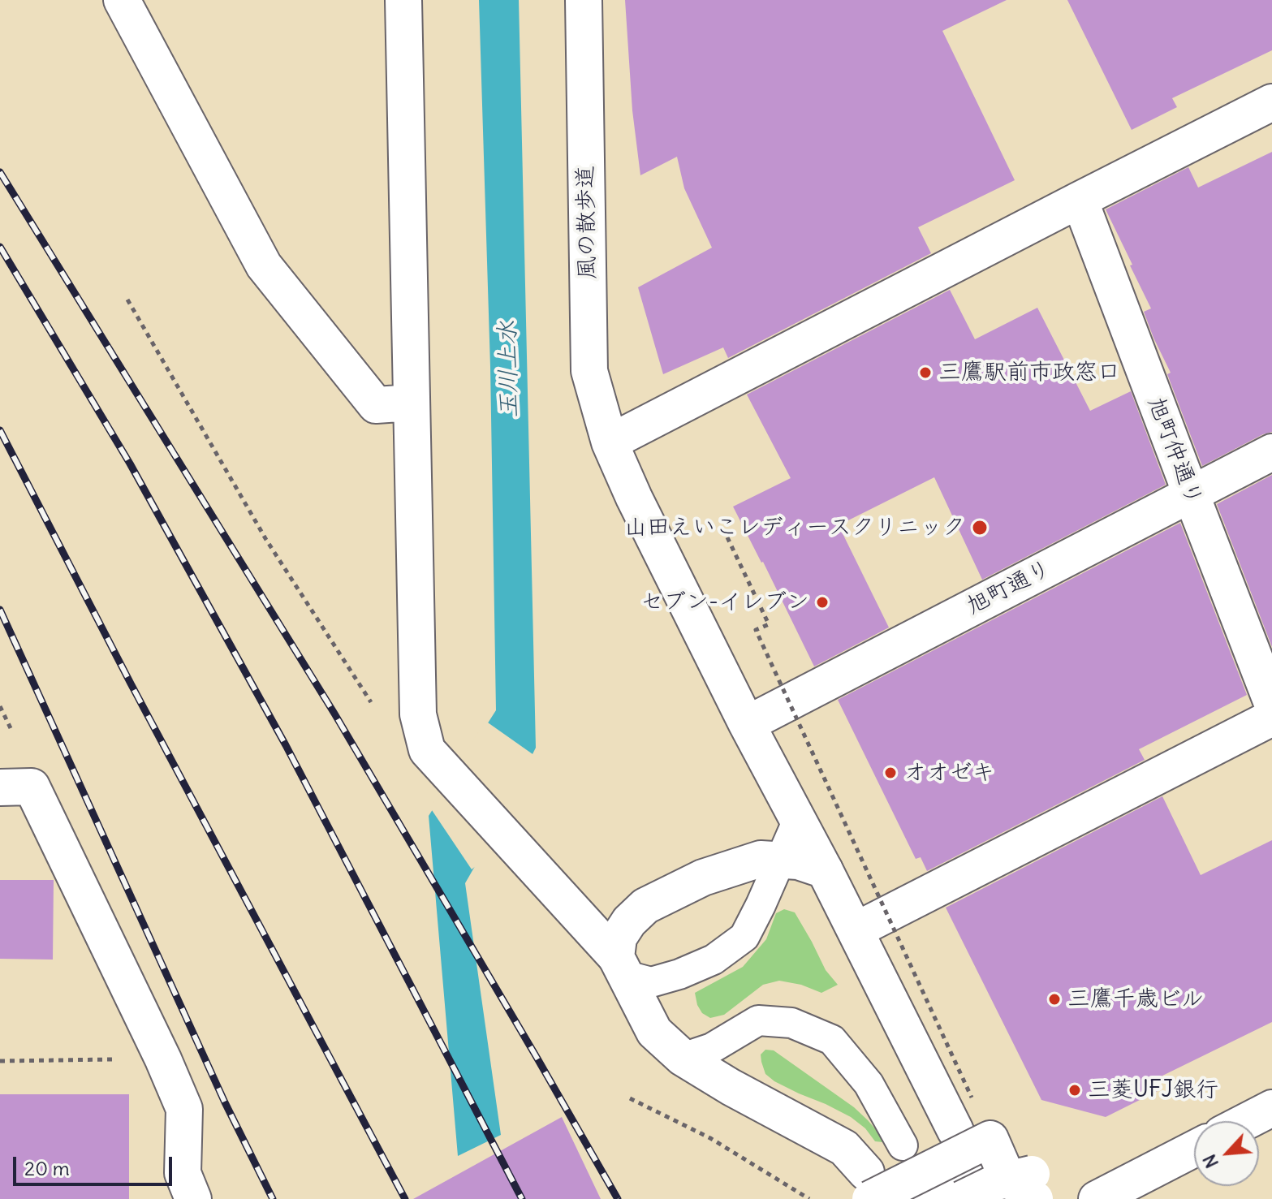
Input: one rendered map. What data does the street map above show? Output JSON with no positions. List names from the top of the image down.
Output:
{
  "streets": {
    "street": ["風の散歩道", "旭町仲通り", "旭町通り"]
  },
  "crossings": [
    ["風の散歩道", "旭町通り"],
    ["旭町仲通り", "旭町通り"]
  ],
  "water": ["玉川上水"],
  "places": [
    "三鷹駅前市政窓口",
    "山田えいこレディースクリニック",
    "セブン-イレブン",
    "オオゼキ",
    "三鷹千歳ビル",
    "三菱UFJ銀行"
  ],
  "scale_bar": "20 m",
  "north": "bottom left"
}
